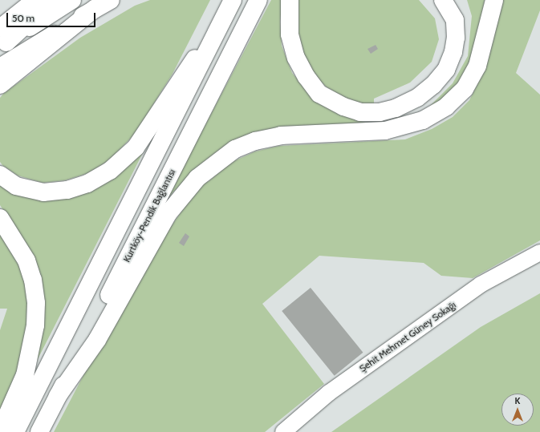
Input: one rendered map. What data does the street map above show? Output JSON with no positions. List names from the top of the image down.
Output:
{
  "streets": {
    "main road": ["Kurtköy-Pendik Bağlantısı"],
    "street": ["Şehit Mehmet Güney Sokağı"]
  },
  "scale_bar": "50 m",
  "north": "top"
}
